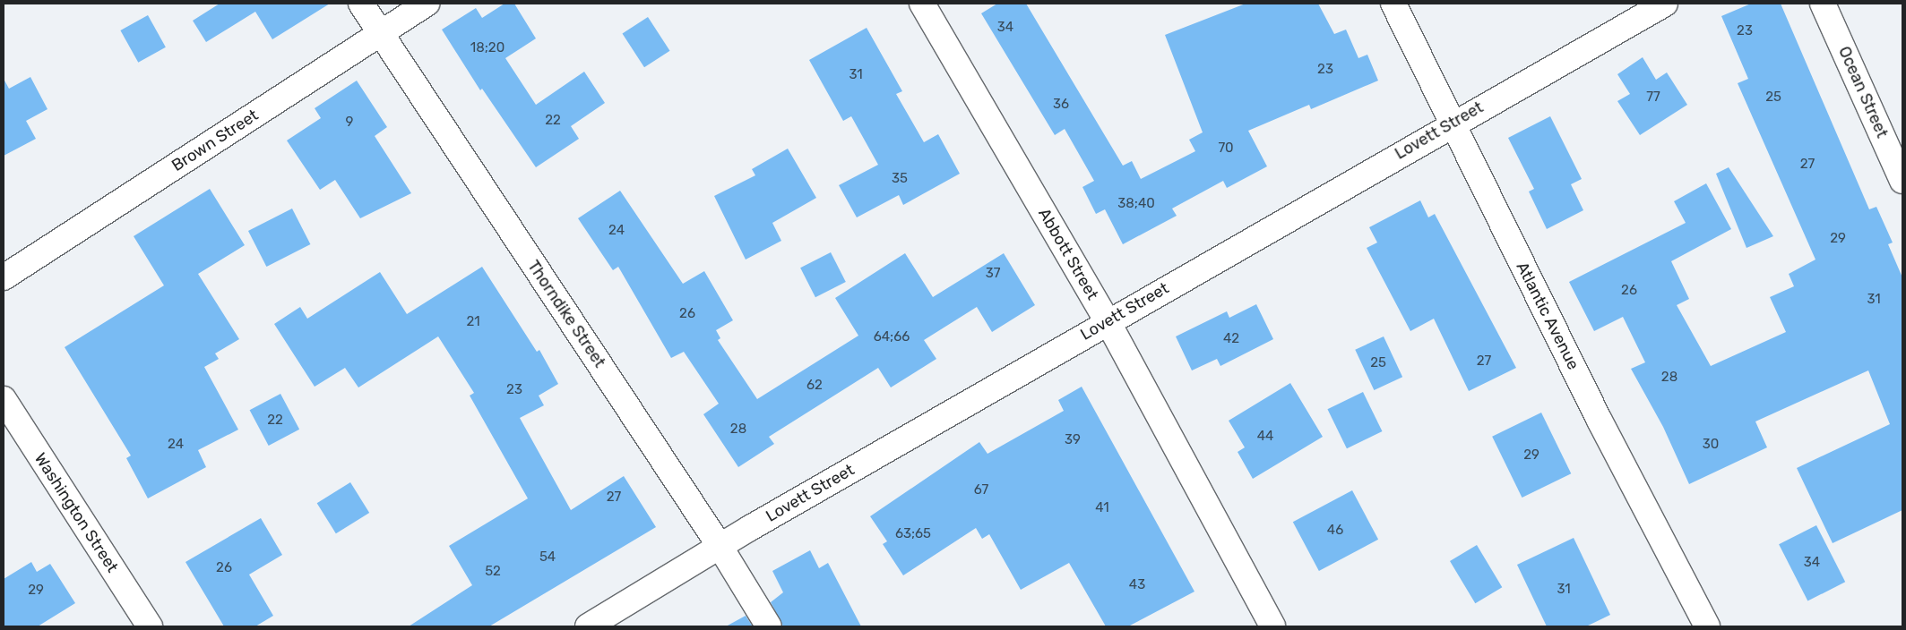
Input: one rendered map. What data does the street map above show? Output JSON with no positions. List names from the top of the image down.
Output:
{
  "streets": {
    "street": [
      "Ocean Street",
      "Lovett Street",
      "Brown Street",
      "Abbott Street",
      "Thorndike Street",
      "Atlantic Avenue",
      "Washington Street"
    ]
  },
  "crossings": [
    ["Lovett Street", "Abbott Street"],
    ["Lovett Street", "Thorndike Street"],
    ["Lovett Street", "Atlantic Avenue"],
    ["Brown Street", "Thorndike Street"]
  ],
  "house_numbers": [
    "34",
    "23",
    "18;20",
    "23",
    "31",
    "77",
    "25",
    "36",
    "22",
    "9",
    "70",
    "27",
    "35",
    "38;40",
    "24",
    "29",
    "37",
    "26",
    "31",
    "26",
    "21",
    "64;66",
    "42",
    "27",
    "25",
    "28",
    "62",
    "23",
    "22",
    "28",
    "44",
    "39",
    "24",
    "30",
    "29",
    "67",
    "27",
    "41",
    "46",
    "63;65",
    "54",
    "34",
    "26",
    "52",
    "43",
    "31",
    "29"
  ]
}
